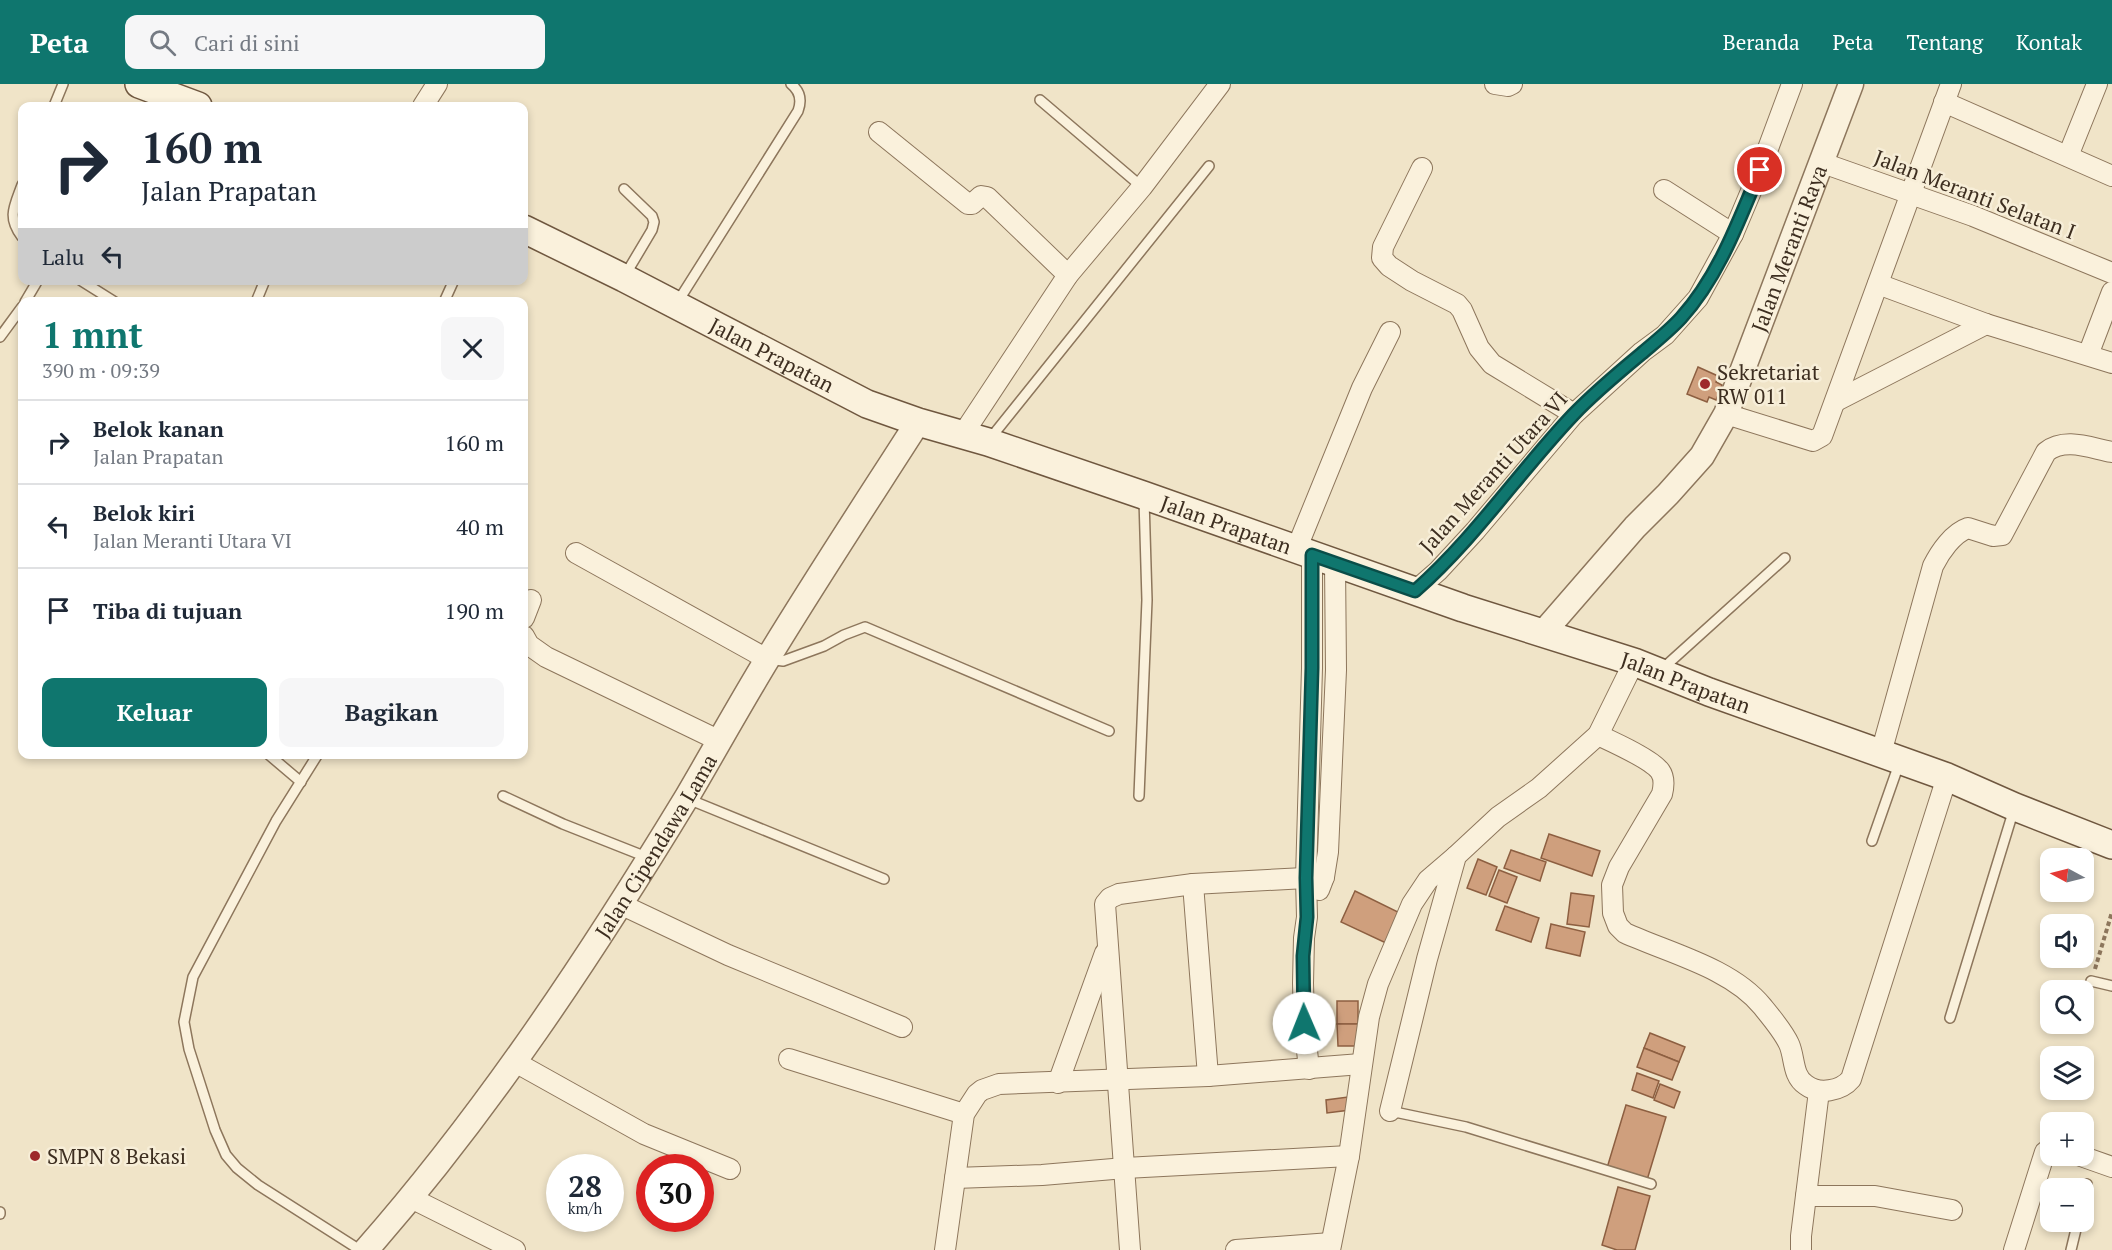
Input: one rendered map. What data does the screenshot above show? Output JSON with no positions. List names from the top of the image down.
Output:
{
  "streets": {
    "main road": ["Jalan Prapatan"],
    "street": [
      "Jalan Meranti Selatan I",
      "Jalan Meranti Raya",
      "Jalan Meranti Utara VI",
      "Jalan Cipendawa Lama"
    ]
  },
  "crossings": [
    ["Jalan Meranti Selatan I", "Jalan Meranti Raya"],
    ["Jalan Meranti Raya", "Jalan Prapatan"],
    ["Jalan Prapatan", "Jalan Meranti Utara VI"],
    ["Jalan Prapatan", "Jalan Cipendawa Lama"]
  ],
  "places": ["Sekretariat RW 011", "SMPN 8 Bekasi"],
  "north": "left",
  "page": {
    "header": "Peta",
    "search": "Cari di sini",
    "nav": [
      "Beranda",
      "Peta",
      "Tentang",
      "Kontak"
    ],
    "turn": ["160 m", "Jalan Prapatan"],
    "then": "Lalu",
    "heading": ["1 mnt", "390 m · 09:39"],
    "list": [
      {
        "name": "Belok kanan",
        "note": "Jalan Prapatan",
        "value": "160 m"
      },
      {
        "name": "Belok kiri",
        "note": "Jalan Meranti Utara VI",
        "value": "40 m"
      },
      {
        "name": "Tiba di tujuan",
        "value": "190 m"
      }
    ],
    "buttons": ["Keluar", "Bagikan"],
    "map_buttons": ["+", "−"],
    "speed": "28 km/h",
    "limit": "30"
  }
}
